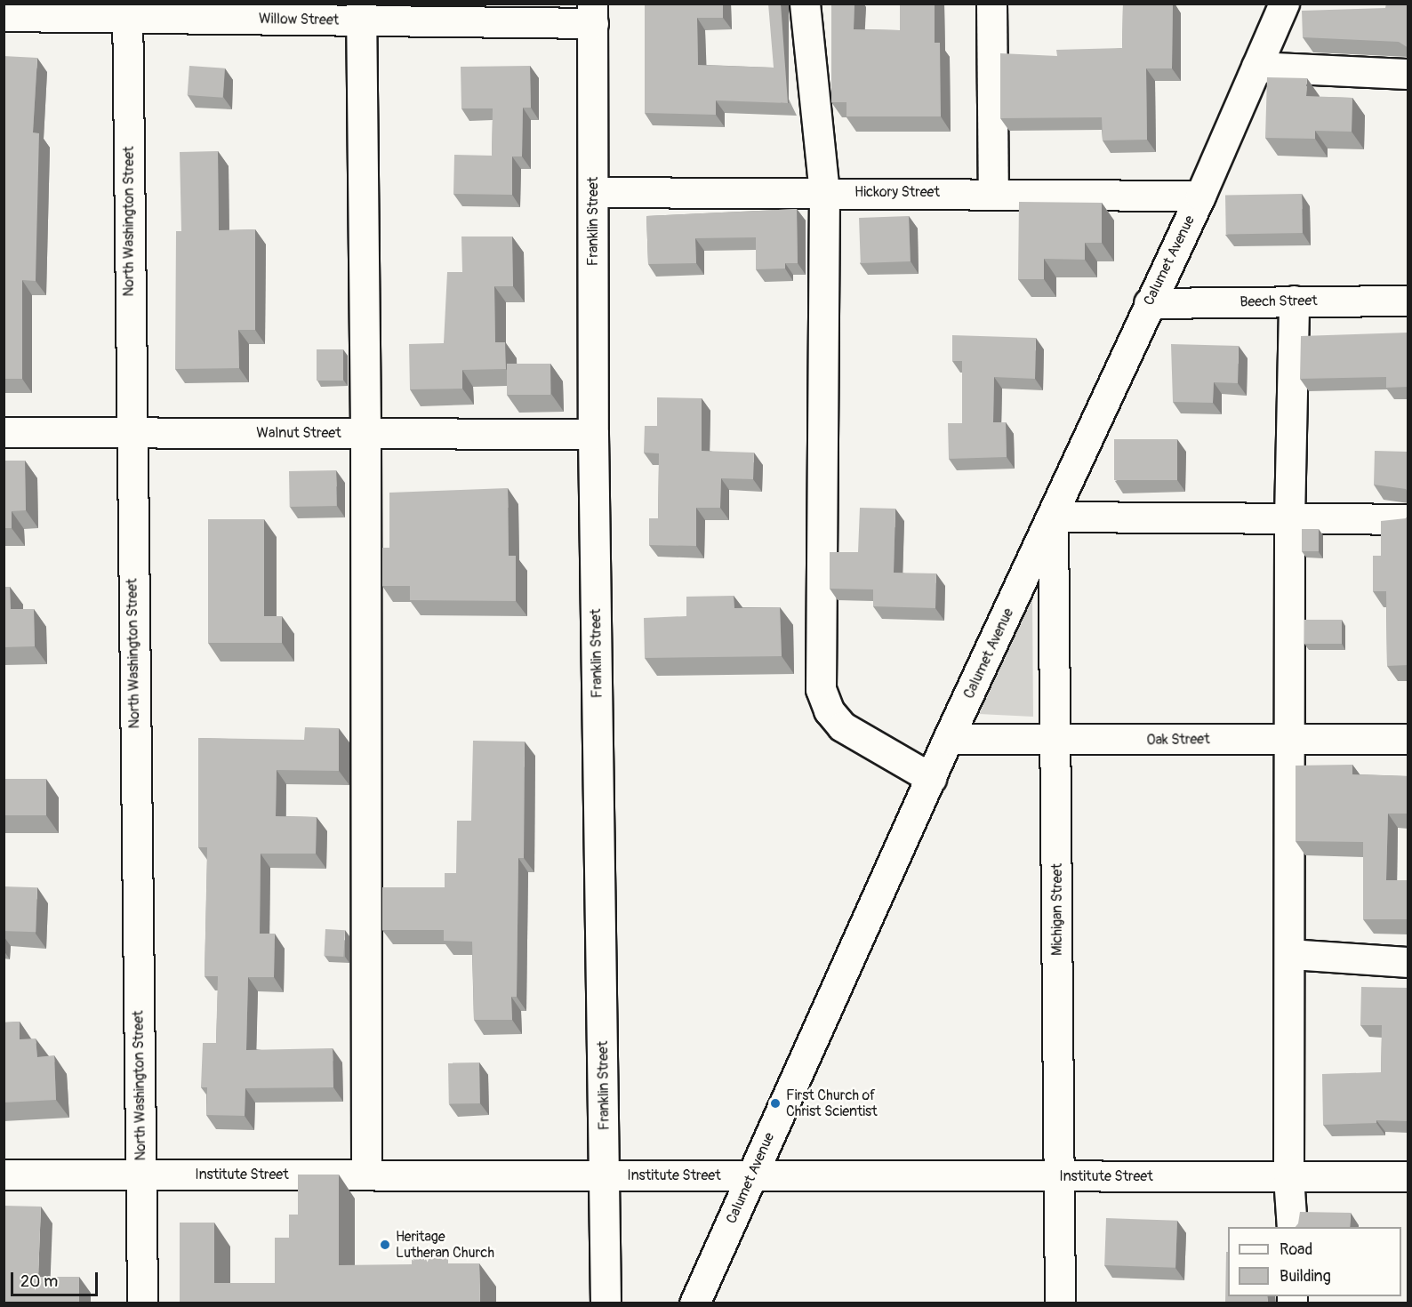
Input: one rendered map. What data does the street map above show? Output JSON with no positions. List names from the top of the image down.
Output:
{
  "streets": {
    "street": [
      "Willow Street",
      "Hickory Street",
      "North Washington Street",
      "Franklin Street",
      "Calumet Avenue",
      "Beech Street",
      "Walnut Street",
      "Oak Street",
      "Michigan Street",
      "Institute Street"
    ]
  },
  "crossings": [
    ["Willow Street", "North Washington Street"],
    ["Willow Street", "Franklin Street"],
    ["Hickory Street", "Franklin Street"],
    ["Hickory Street", "Calumet Avenue"],
    ["North Washington Street", "Walnut Street"],
    ["North Washington Street", "Institute Street"],
    ["Franklin Street", "Walnut Street"],
    ["Franklin Street", "Institute Street"],
    ["Calumet Avenue", "Beech Street"],
    ["Calumet Avenue", "Oak Street"],
    ["Calumet Avenue", "Michigan Street"],
    ["Calumet Avenue", "Institute Street"],
    ["Oak Street", "Michigan Street"],
    ["Michigan Street", "Institute Street"]
  ],
  "places": ["First Church of Christ Scientist", "Heritage Lutheran Church"],
  "legend": ["Road", "Building"],
  "scale_bar": "20 m"
}
